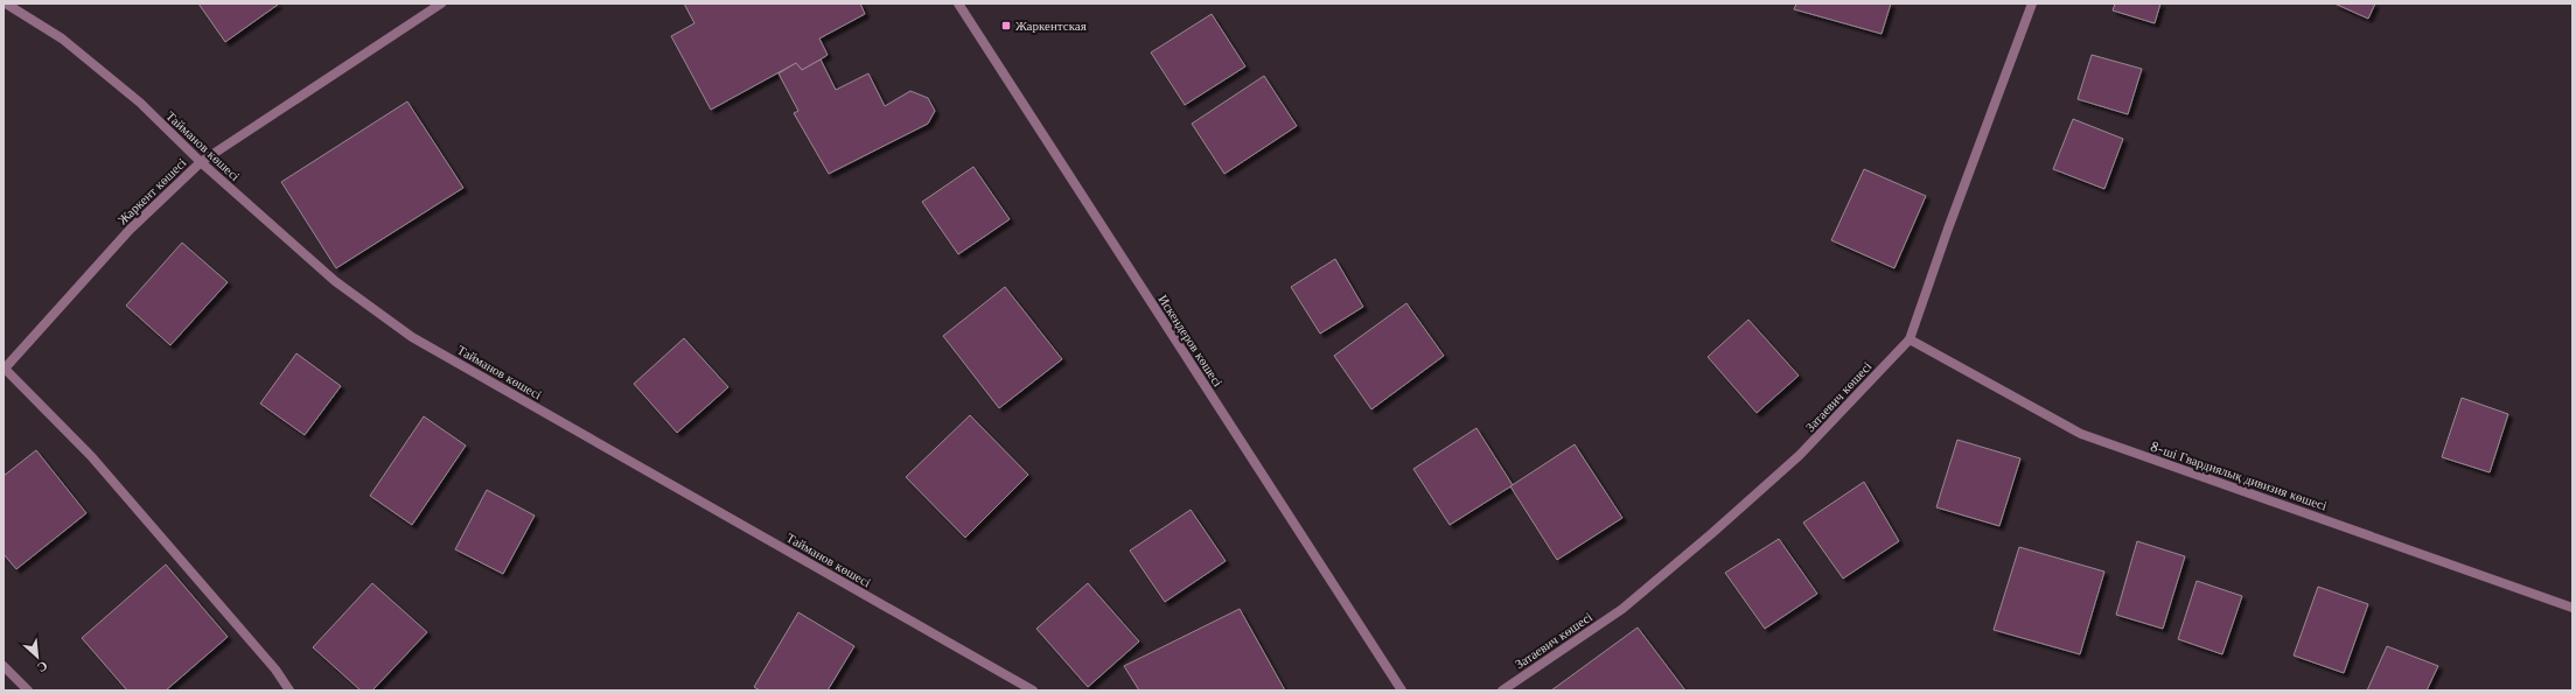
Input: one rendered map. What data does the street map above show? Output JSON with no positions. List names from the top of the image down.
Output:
{
  "streets": {
    "street": [
      "Тайманов көшесі",
      "Жаркент көшесі",
      "Искендеров көшесі",
      "Затаевич көшесі",
      "8-ші Гвардиялық дивизия көшесі"
    ]
  },
  "crossings": [
    ["Тайманов көшесі", "Жаркент көшесі"],
    ["Затаевич көшесі", "8-ші Гвардиялық дивизия көшесі"]
  ],
  "places": {
    "transit": ["Жаркентская"]
  },
  "north": "bottom right"
}
